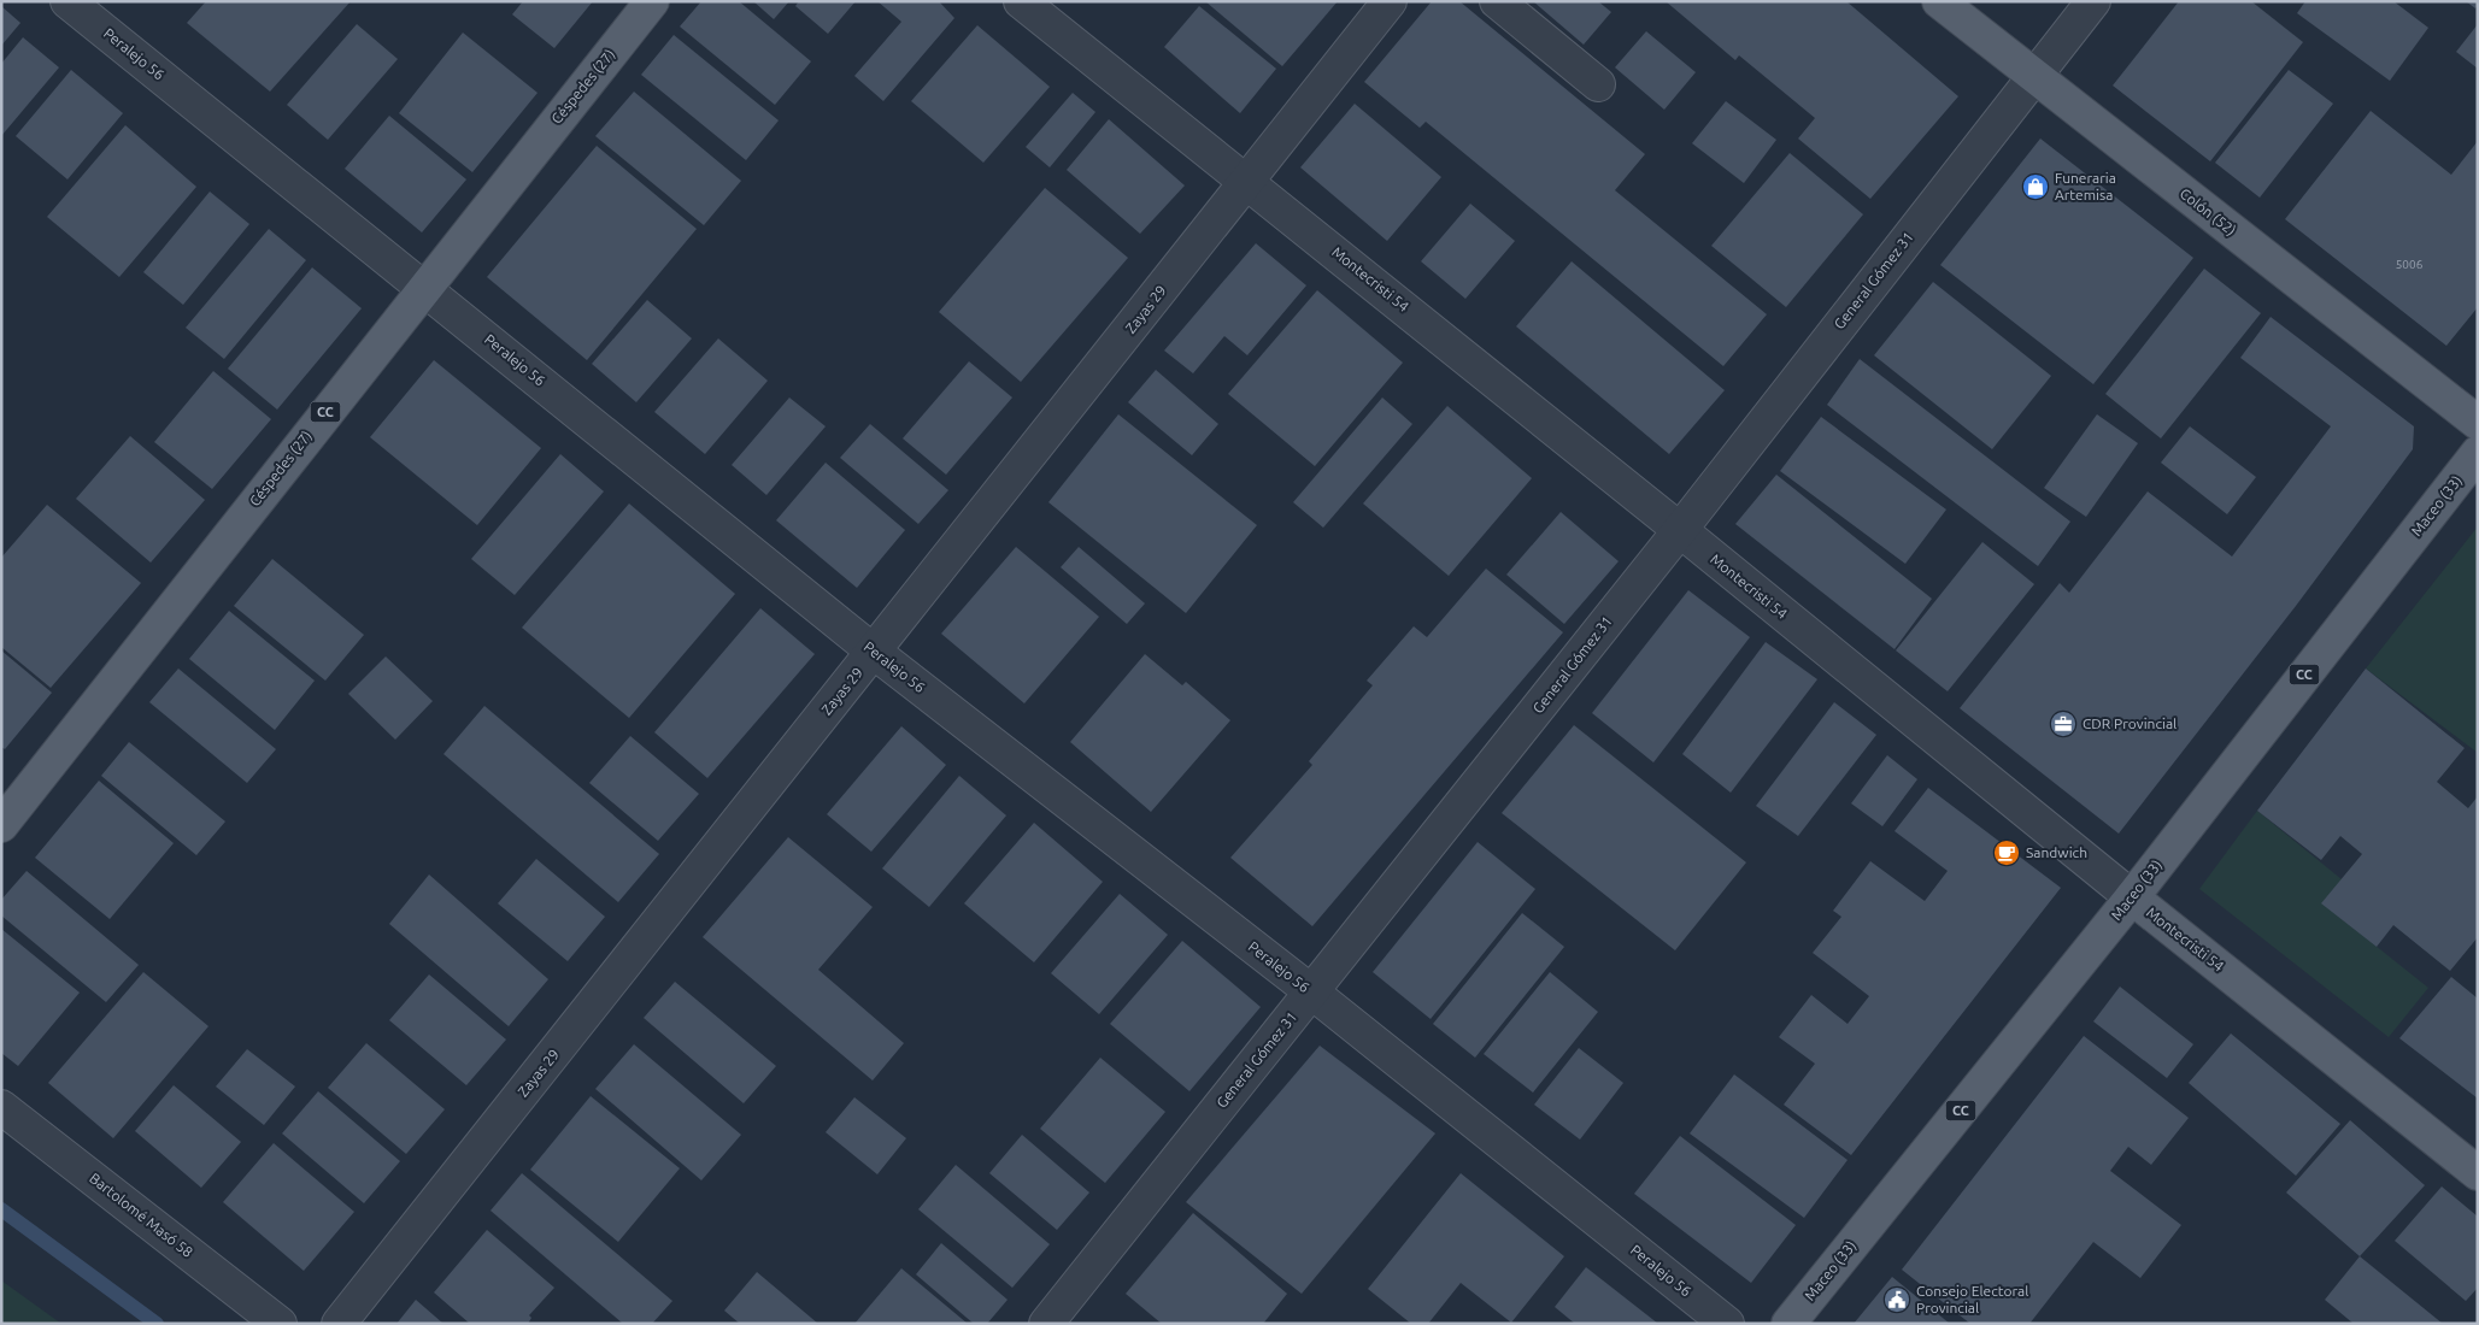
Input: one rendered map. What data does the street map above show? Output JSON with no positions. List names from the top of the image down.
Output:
{
  "streets": {
    "main road": [
      "Céspedes (27)",
      "Colón (52)",
      "Montecristi 54",
      "CC",
      "Maceo (33)"
    ],
    "street": [
      "Peralejo 56",
      "General Gómez 31",
      "Zayas 29",
      "Bartolomé Masó 58"
    ]
  },
  "crossings": [
    ["Peralejo 56", "Céspedes (27)"],
    ["Peralejo 56", "General Gómez 31"],
    ["Peralejo 56", "Zayas 29"],
    ["Colón (52)", "General Gómez 31"],
    ["Montecristi 54", "General Gómez 31"],
    ["Montecristi 54", "Zayas 29"],
    ["Montecristi 54", "Maceo (33)"]
  ],
  "places": {
    "shop": ["Funeraria Artemisa"],
    "office": ["CDR Provincial"],
    "cafe": ["Sandwich"],
    "public building": ["Consejo Electoral Provincial"]
  },
  "house_numbers": ["5006"]
}
